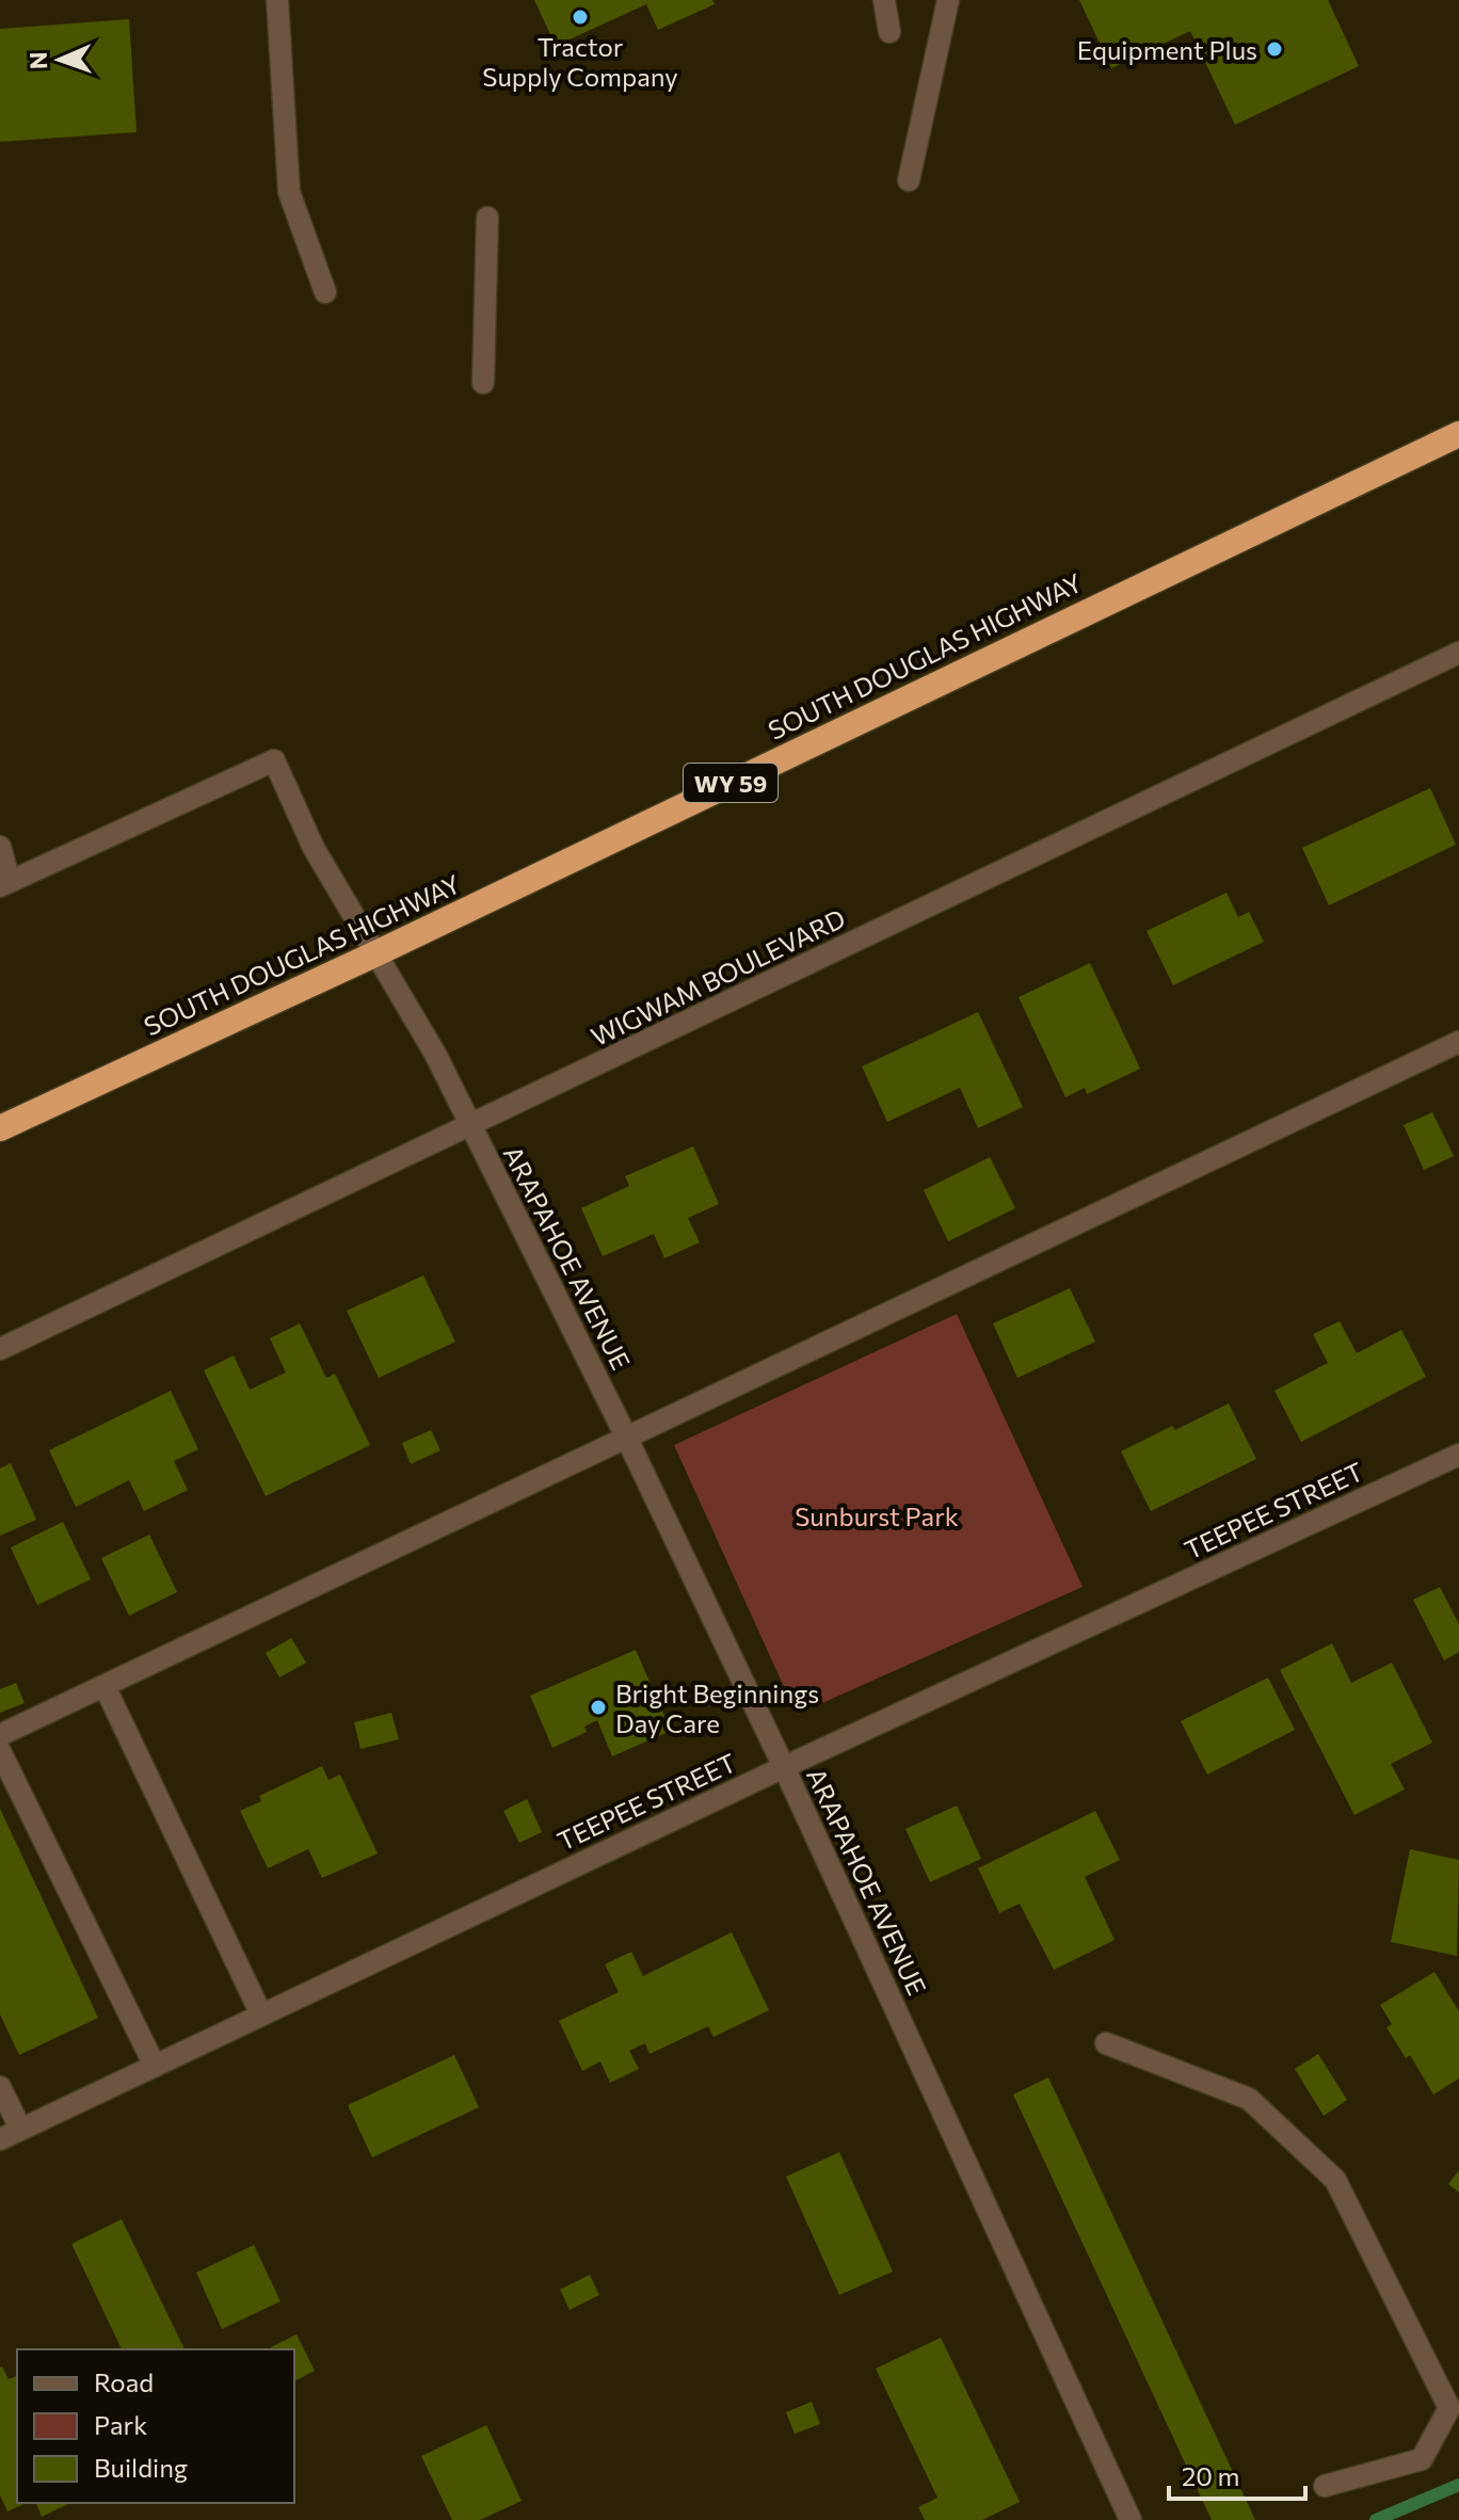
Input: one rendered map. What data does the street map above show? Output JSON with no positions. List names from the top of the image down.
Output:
{
  "streets": {
    "highway": ["SOUTH DOUGLAS HIGHWAY", "WY 59"],
    "street": ["WIGWAM BOULEVARD", "ARAPAHOE AVENUE", "TEEPEE STREET"]
  },
  "crossings": [
    ["SOUTH DOUGLAS HIGHWAY", "ARAPAHOE AVENUE"],
    ["WIGWAM BOULEVARD", "ARAPAHOE AVENUE"],
    ["ARAPAHOE AVENUE", "TEEPEE STREET"]
  ],
  "parks": ["Sunburst Park"],
  "places": ["Tractor Supply Company", "Equipment Plus", "Bright Beginnings Day Care"],
  "legend": ["Road", "Park", "Building"],
  "scale_bar": "20 m",
  "north": "left"
}
